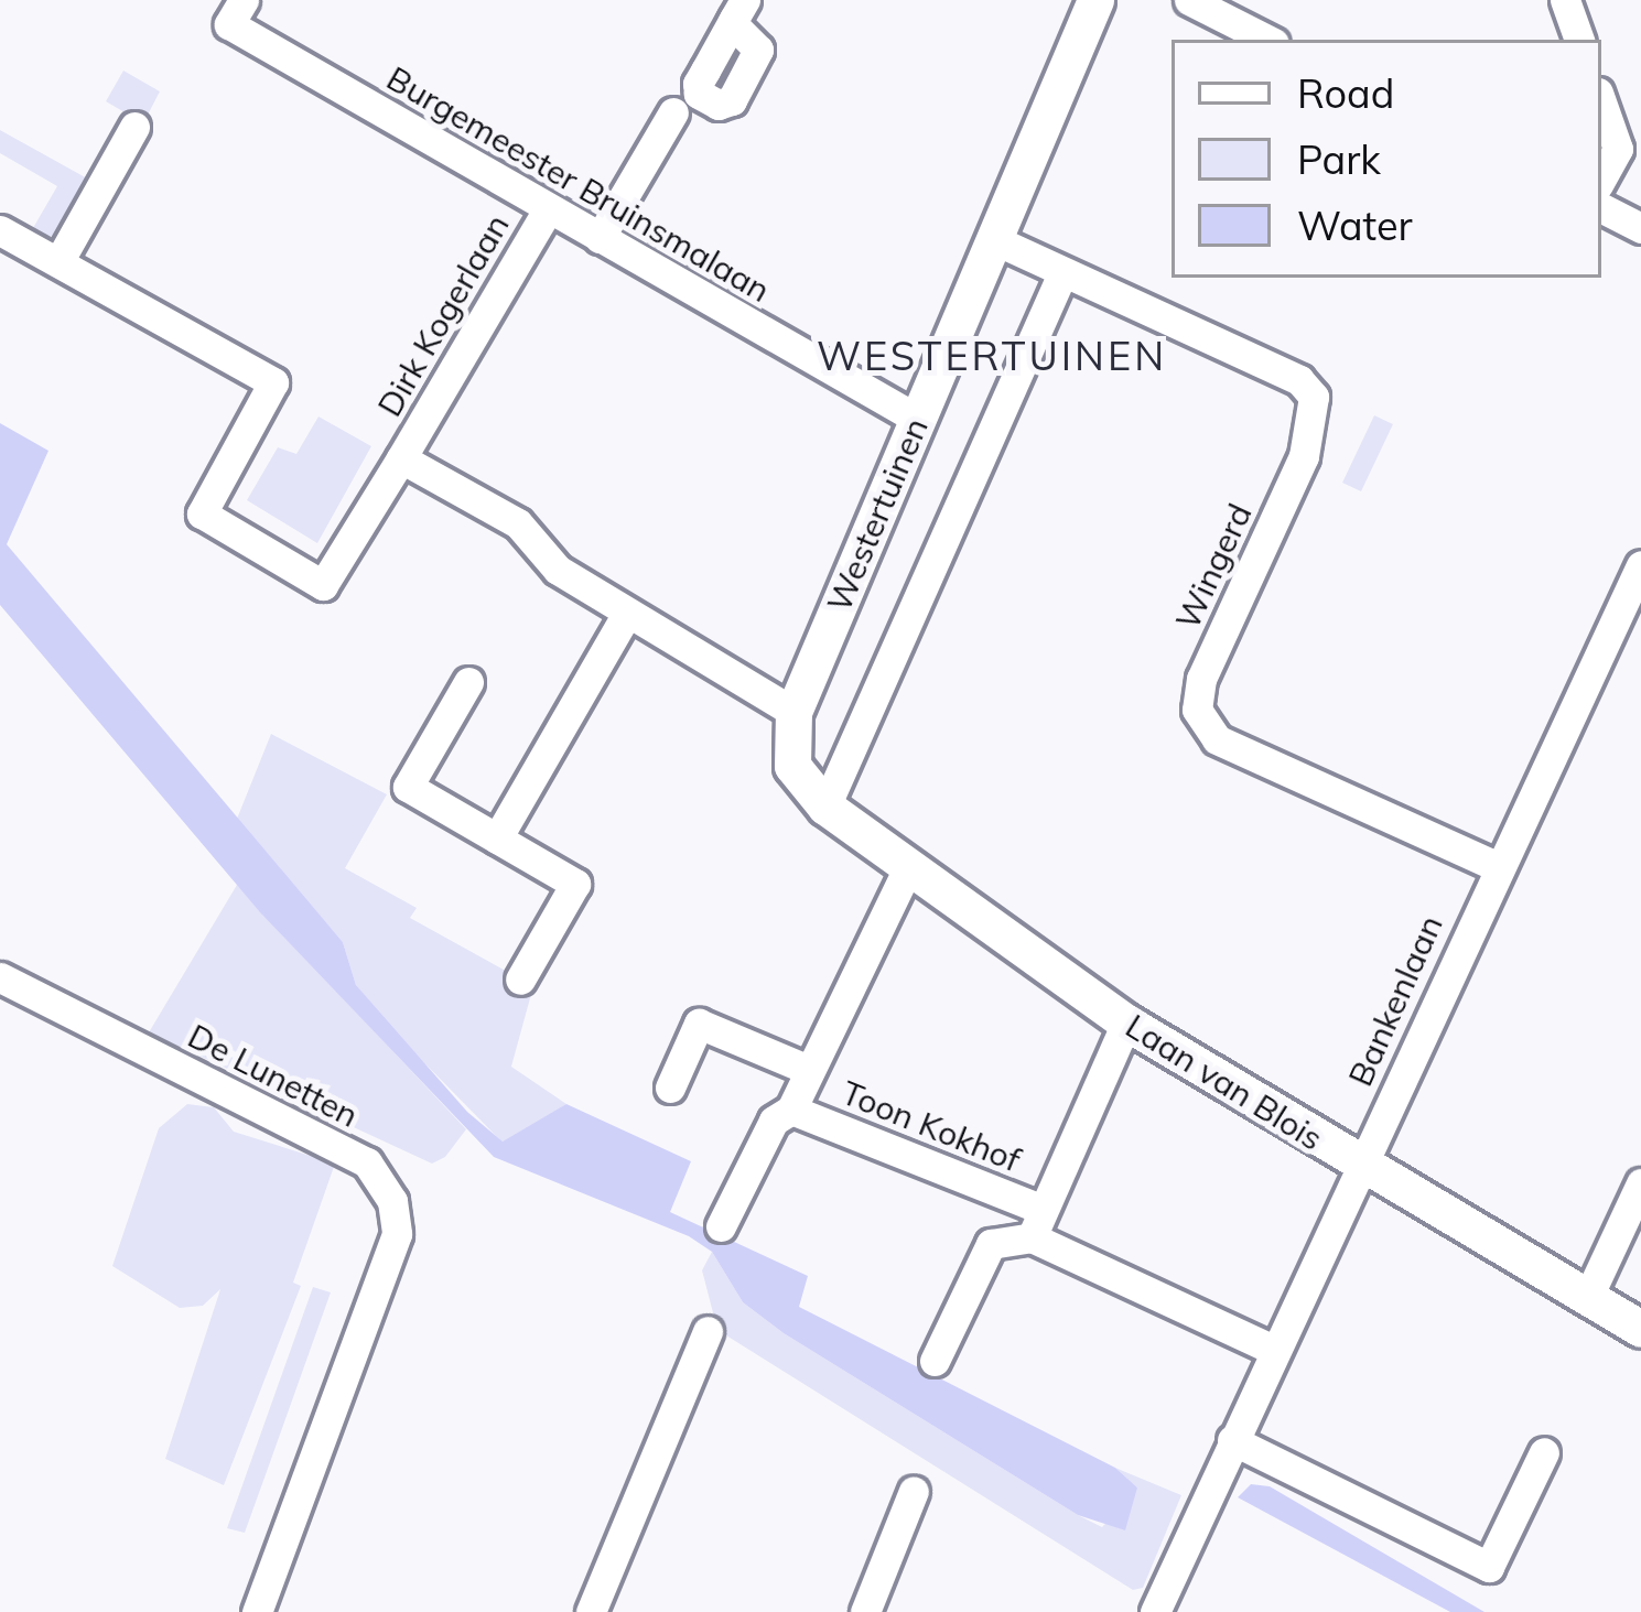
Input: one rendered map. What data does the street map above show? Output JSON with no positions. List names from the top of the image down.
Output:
{
  "streets": {
    "street": [
      "Burgemeester Bruinsmalaan",
      "Dirk Kogerlaan",
      "Westertuinen",
      "Wingerd",
      "Bankenlaan",
      "De Lunetten",
      "Laan van Blois",
      "Toon Kokhof"
    ]
  },
  "crossings": [
    ["Burgemeester Bruinsmalaan", "Dirk Kogerlaan"],
    ["Burgemeester Bruinsmalaan", "Westertuinen"],
    ["Westertuinen", "Wingerd"],
    ["Westertuinen", "Laan van Blois"],
    ["Wingerd", "Bankenlaan"],
    ["Bankenlaan", "Laan van Blois"],
    ["Bankenlaan", "Toon Kokhof"],
    ["Laan van Blois", "Toon Kokhof"]
  ],
  "districts": ["WESTERTUINEN"],
  "legend": ["Road", "Park", "Water"]
}
